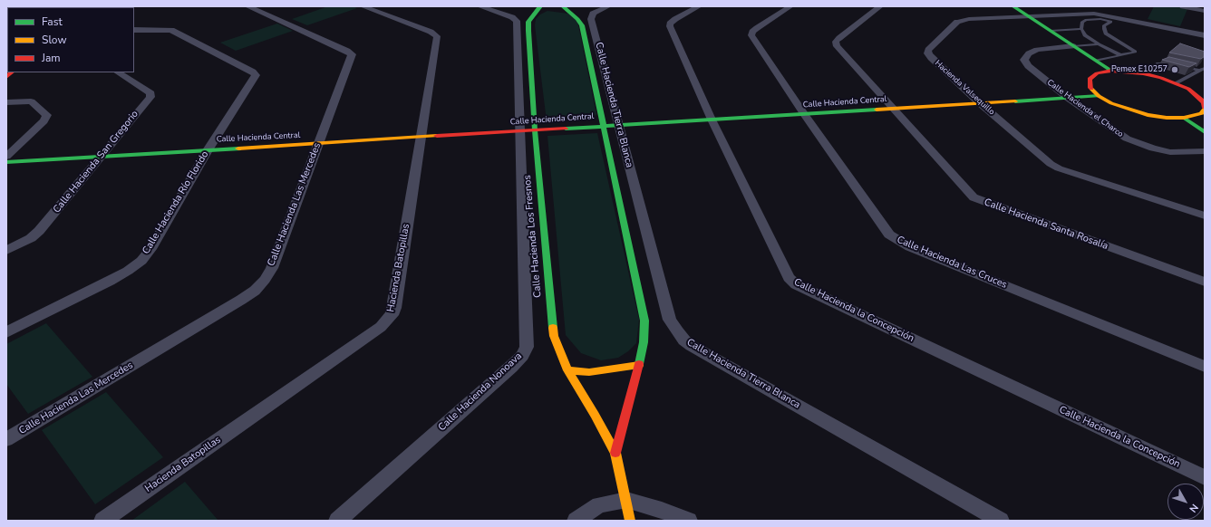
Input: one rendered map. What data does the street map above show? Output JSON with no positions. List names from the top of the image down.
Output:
{
  "streets": {
    "street": [
      "Hacienda Valsequillo",
      "Calle Hacienda Central",
      "Calle Hacienda Tierra Blanca",
      "Calle Hacienda el Charco",
      "Calle Hacienda San Gregorio",
      "Calle Hacienda Río Florido",
      "Calle Hacienda Las Mercedes",
      "Calle Hacienda Santa Rosalía",
      "Calle Hacienda Los Fresnos",
      "Calle Hacienda Las Cruces",
      "Hacienda Batopillas",
      "Calle Hacienda la Concepción",
      "Calle Hacienda Nonoava"
    ]
  },
  "crossings": [
    ["Hacienda Valsequillo", "Calle Hacienda Central"],
    ["Calle Hacienda Central", "Calle Hacienda Tierra Blanca"],
    ["Calle Hacienda Central", "Calle Hacienda el Charco"],
    ["Calle Hacienda Central", "Calle Hacienda San Gregorio"],
    ["Calle Hacienda Central", "Calle Hacienda Río Florido"],
    ["Calle Hacienda Central", "Calle Hacienda Las Mercedes"],
    ["Calle Hacienda Central", "Calle Hacienda Santa Rosalía"],
    ["Calle Hacienda Central", "Calle Hacienda Los Fresnos"],
    ["Calle Hacienda Central", "Calle Hacienda Las Cruces"],
    ["Calle Hacienda Central", "Hacienda Batopillas"],
    ["Calle Hacienda Central", "Calle Hacienda la Concepción"],
    ["Calle Hacienda Central", "Calle Hacienda Nonoava"]
  ],
  "places": ["Pemex E10257"],
  "legend": ["Fast", "Slow", "Jam"],
  "north": "bottom right"
}
